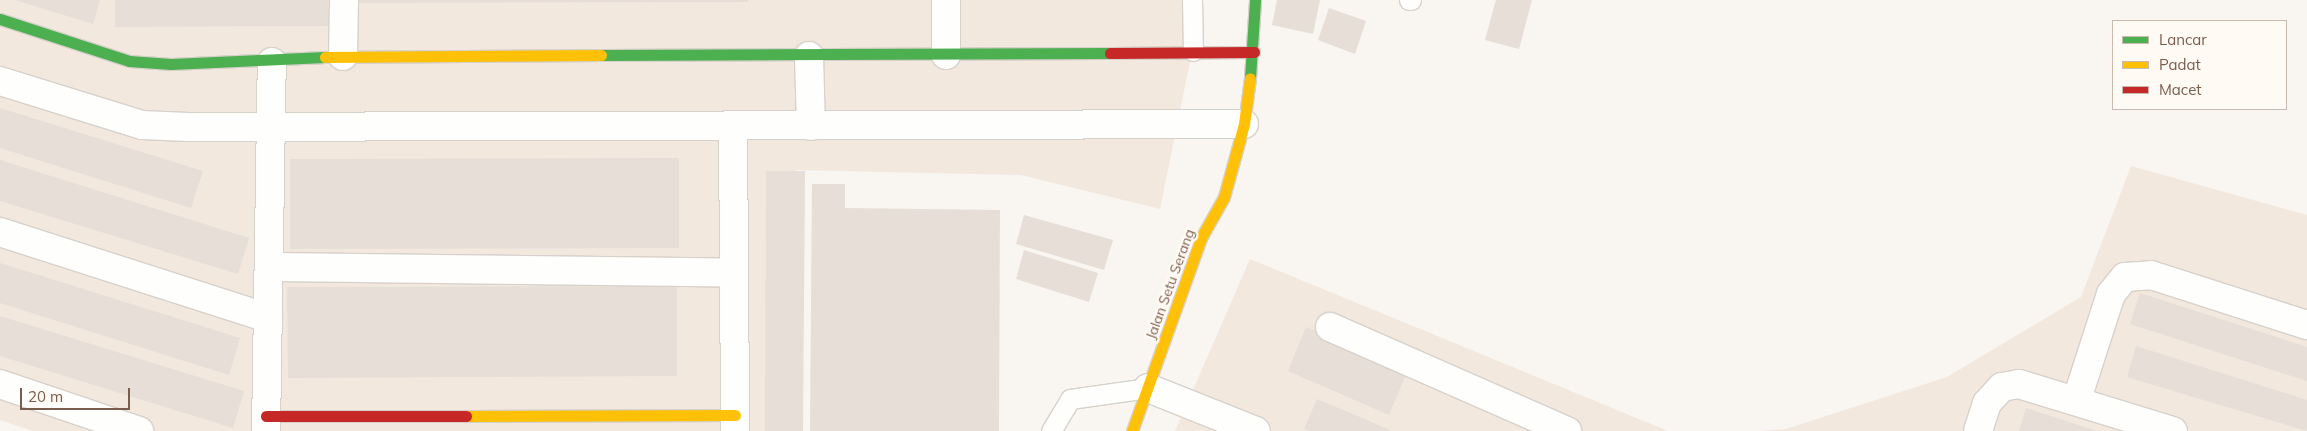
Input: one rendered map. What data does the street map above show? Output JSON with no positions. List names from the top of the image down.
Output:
{
  "streets": {
    "street": ["Jalan Setu Serang"]
  },
  "legend": ["Lancar", "Padat", "Macet"],
  "scale_bar": "20 m"
}
